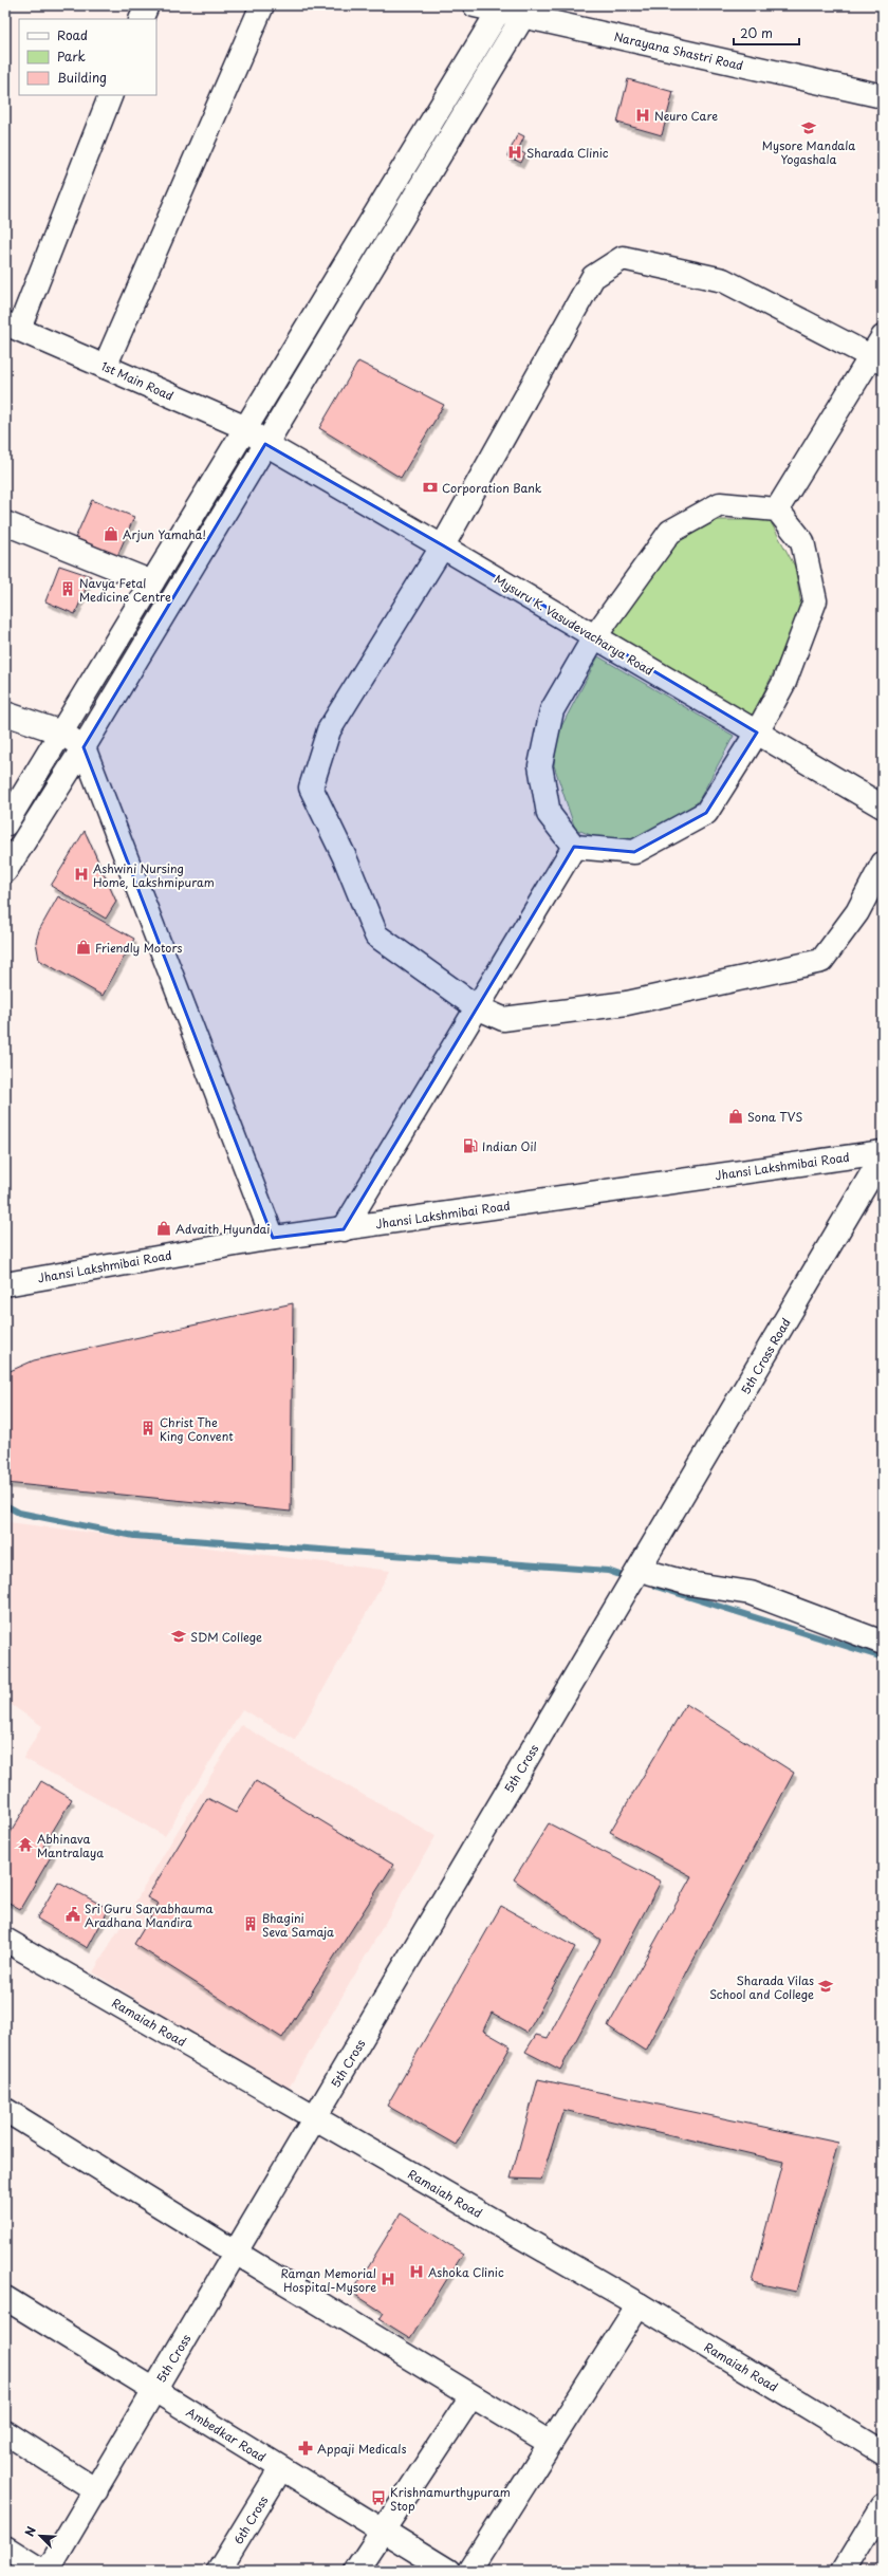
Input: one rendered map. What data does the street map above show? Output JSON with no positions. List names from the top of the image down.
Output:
{
  "streets": {
    "street": [
      "Narayana Shastri Road",
      "1st Main Road",
      "Mysuru K. Vasudevacharya Road",
      "Jhansi Lakshmibai Road",
      "5th Cross Road",
      "5th Cross",
      "Ramaiah Road",
      "Ambedkar Road",
      "6th Cross"
    ]
  },
  "crossings": [
    ["1st Main Road", "Mysuru K. Vasudevacharya Road"],
    ["5th Cross Road", "5th Cross"],
    ["5th Cross", "Ramaiah Road"],
    ["5th Cross", "Ambedkar Road"],
    ["Ambedkar Road", "6th Cross"]
  ],
  "places": {
    "hospital": [
      "Neuro Care",
      "Sharada Clinic",
      "Ashwini Nursing Home, Lakshmipuram",
      "Ashoka Clinic",
      "Raman Memorial Hospital-Mysore"
    ],
    "school or university": ["Mysore Mandala Yogashala", "SDM College", "Sharada Vilas School and College"],
    "bank": ["Corporation Bank"],
    "shop": [
      "Arjun Yamaha!",
      "Friendly Motors",
      "Sona TVS",
      "Advaith Hyundai"
    ],
    "building": ["Navya Fetal Medicine Centre", "Christ The King Convent", "Bhagini Seva Samaja"],
    "fuel station": ["Indian Oil"],
    "temple": ["Abhinava Mantralaya"],
    "public building": ["Sri Guru Sarvabhauma Aradhana Mandira"],
    "pharmacy": ["Appaji Medicals"],
    "bus stop": ["Krishnamurthypuram Stop"]
  },
  "legend": ["Road", "Park", "Building"],
  "scale_bar": "20 m",
  "north": "top left"
}
